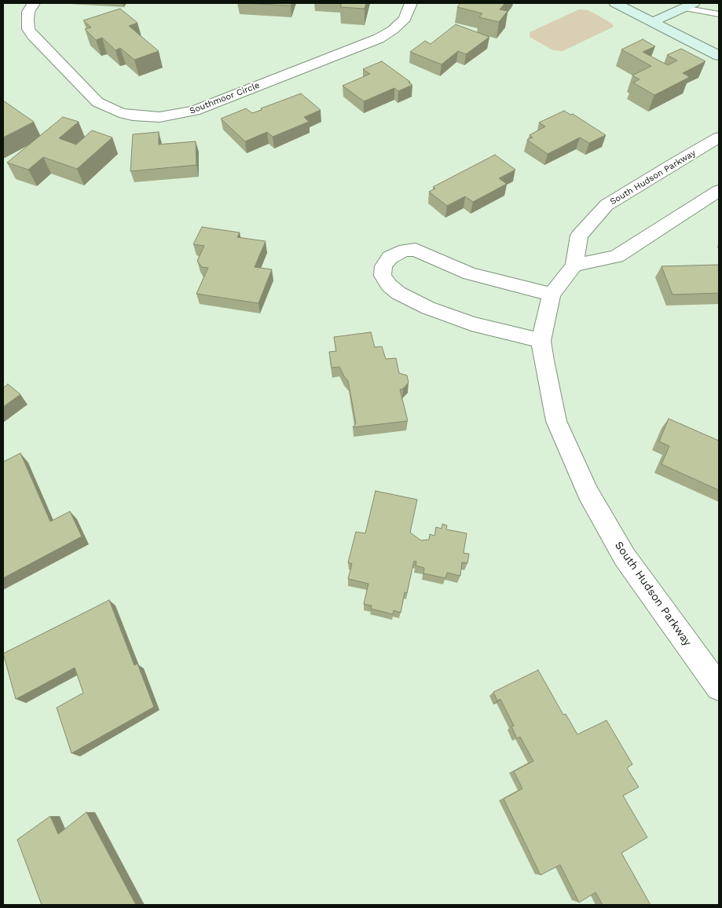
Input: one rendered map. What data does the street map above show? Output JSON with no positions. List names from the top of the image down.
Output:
{
  "streets": {
    "street": ["Southmoor Circle", "South Hudson Parkway"]
  }
}
